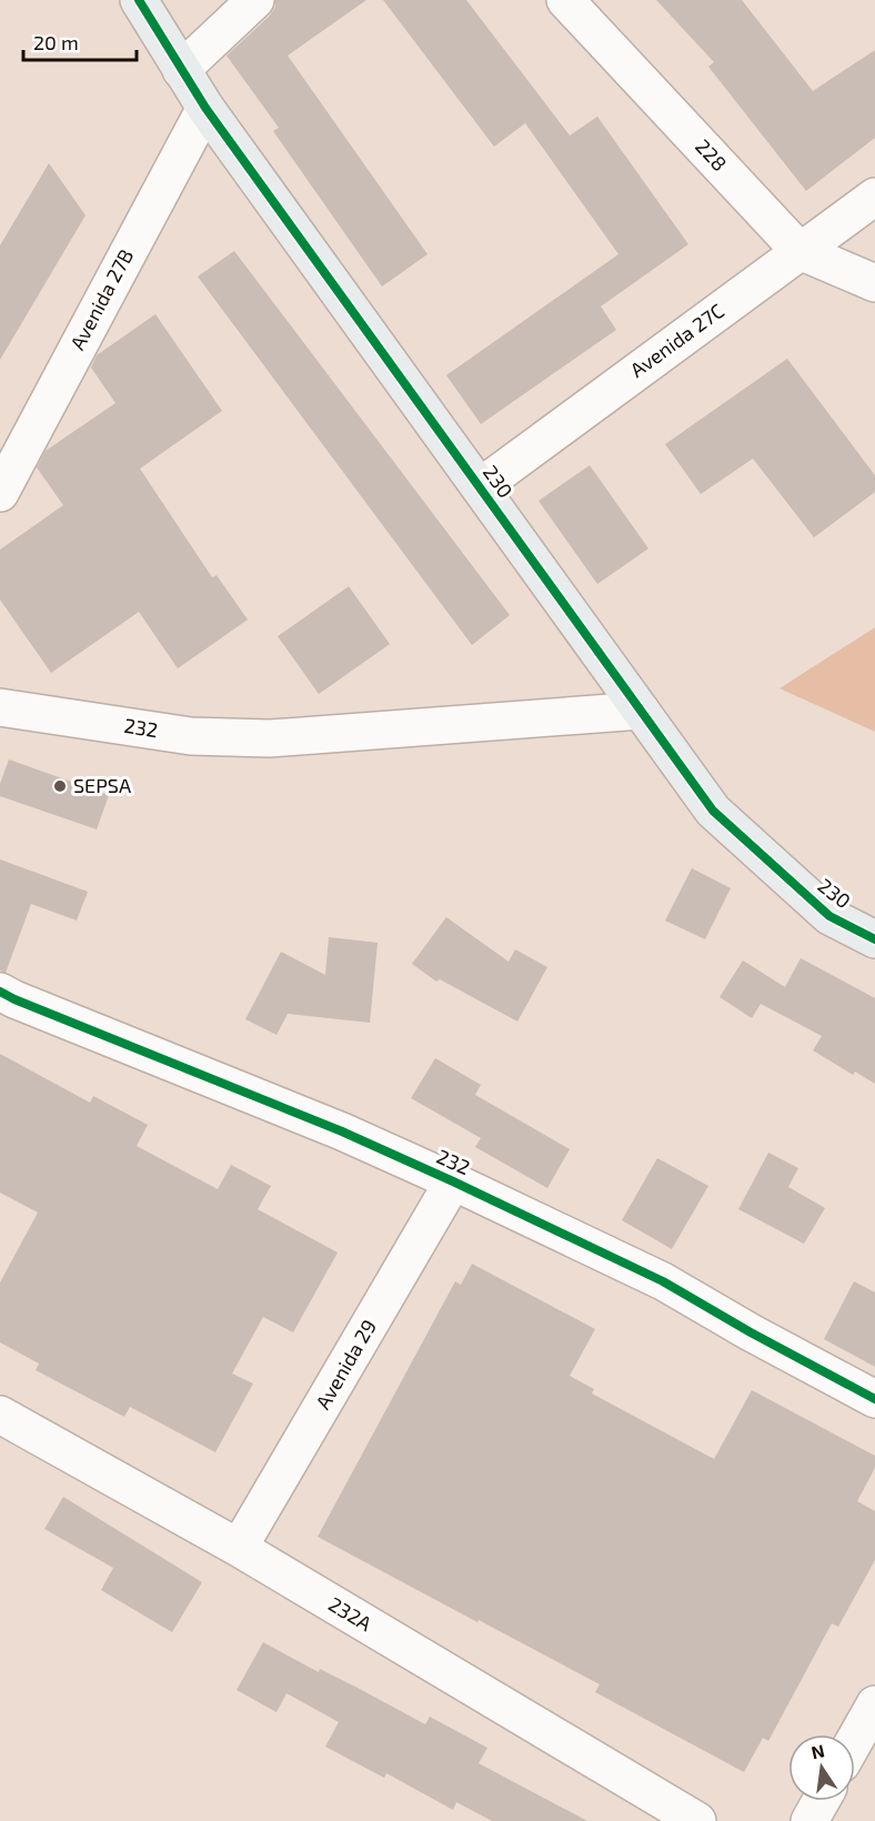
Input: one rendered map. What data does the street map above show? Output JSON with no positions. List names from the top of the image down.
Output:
{
  "streets": {
    "street": [
      "228",
      "Avenida 27B",
      "Avenida 27C",
      "230",
      "232",
      "Avenida 29",
      "232A"
    ]
  },
  "crossings": [
    ["228", "Avenida 27C"],
    ["Avenida 27B", "230"],
    ["Avenida 27C", "230"],
    ["230", "232"],
    ["232", "Avenida 29"],
    ["Avenida 29", "232A"]
  ],
  "places": ["SEPSA"],
  "scale_bar": "20 m",
  "north": "top"
}
